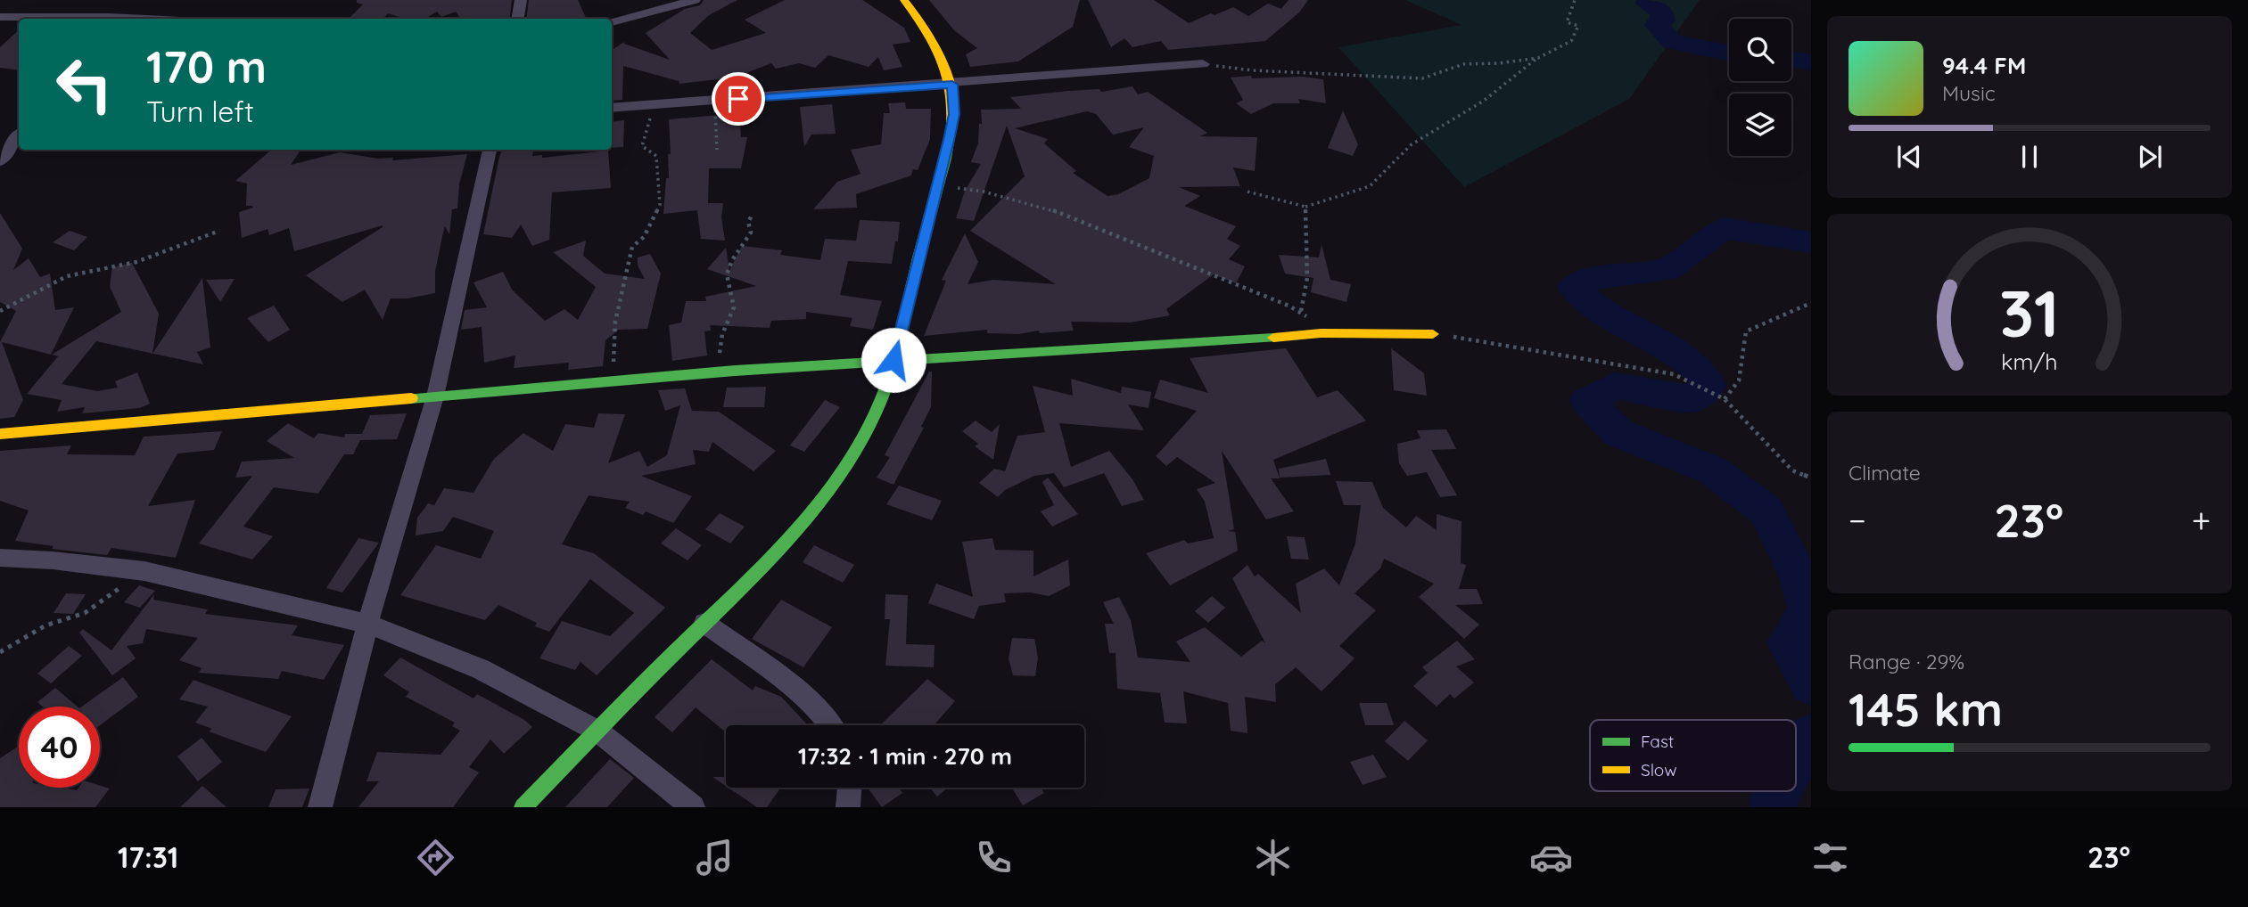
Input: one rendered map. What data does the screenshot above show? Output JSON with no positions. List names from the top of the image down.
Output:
{
  "legend": ["Fast", "Slow"],
  "page": {
    "turn": ["170 m", "Turn left"],
    "song": ["94.4 FM", "Music"],
    "tile": [
      "Climate",
      ["Range · 29%", "145 km"]
    ],
    "heat": ["−", "23°", "+"],
    "limit": "40",
    "trip": "17:32 · 1 min · 270 m",
    "tabs": ["17:31", "23°"],
    "gauge": ["31", "km/h"]
  }
}
